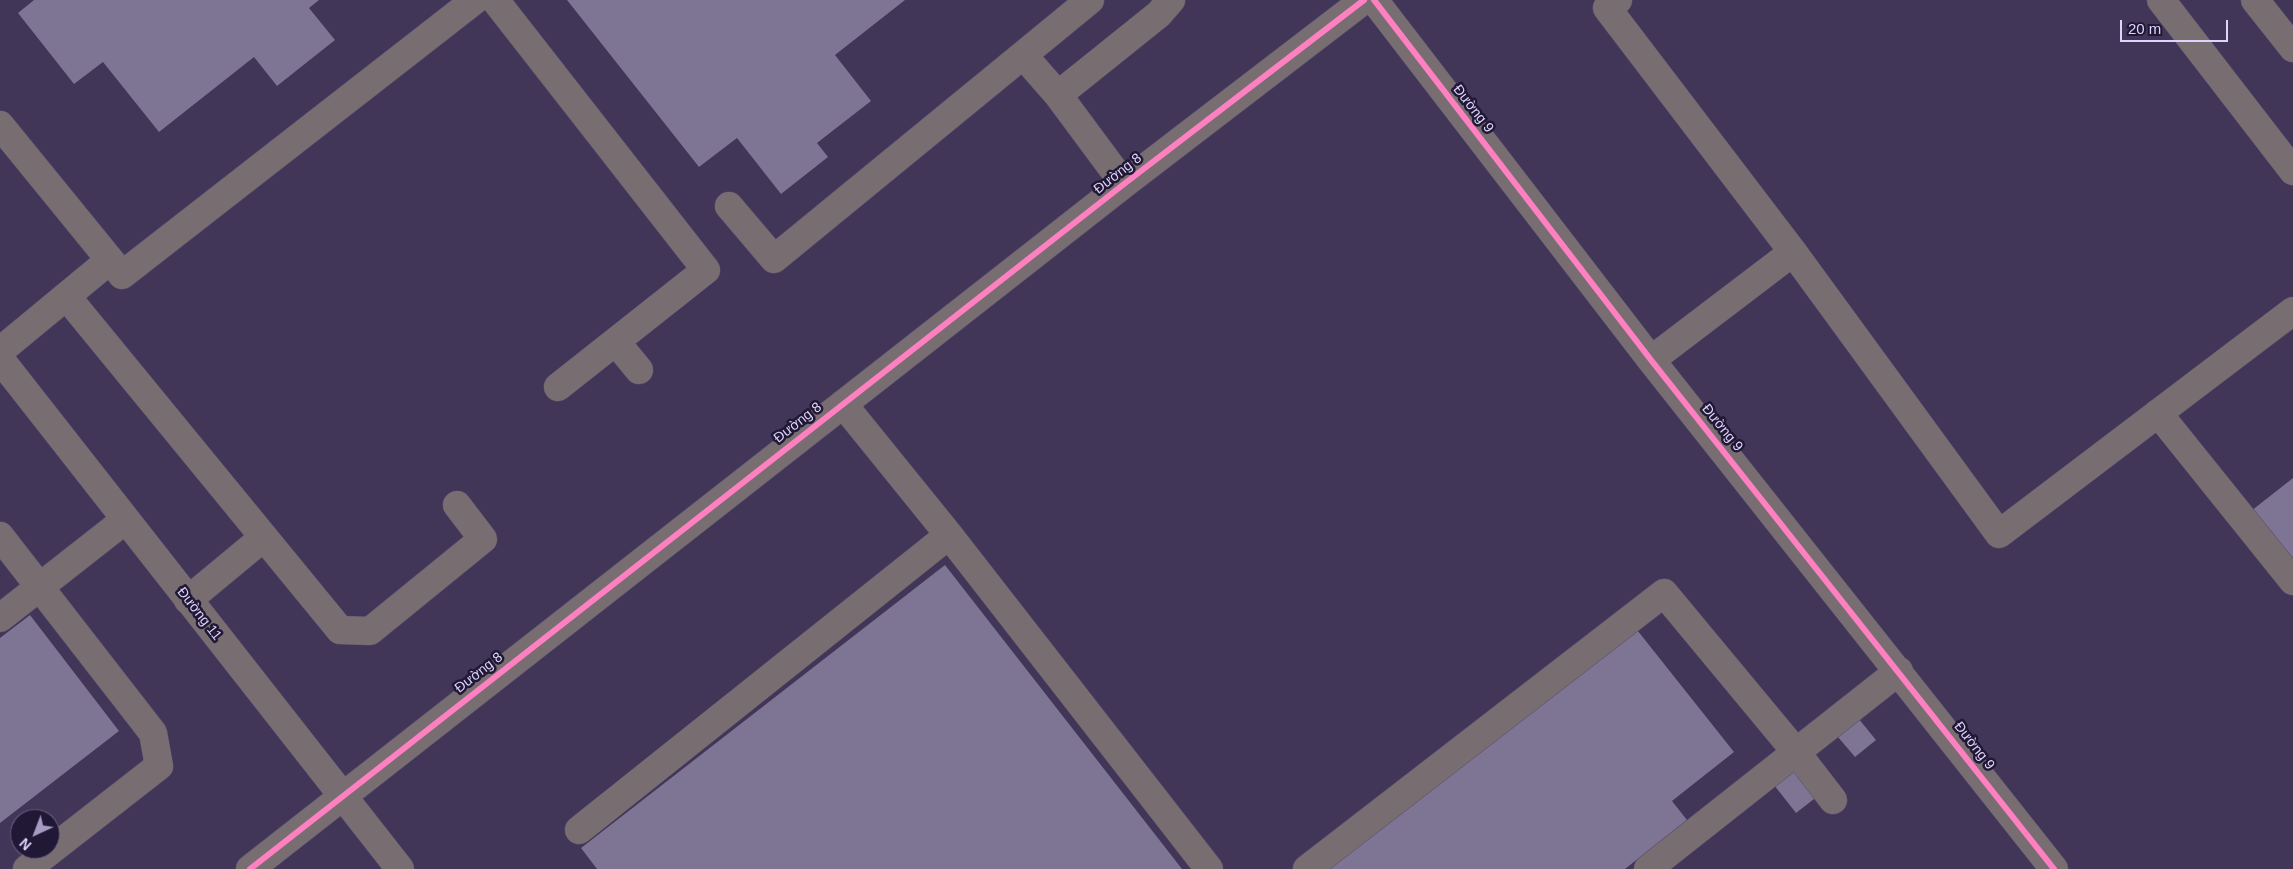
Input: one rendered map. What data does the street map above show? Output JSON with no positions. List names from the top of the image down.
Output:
{
  "streets": {
    "street": ["Đường 9", "Đường 8", "Đường 11"]
  },
  "crossings": [
    ["Đường 8", "Đường 11"]
  ],
  "scale_bar": "20 m",
  "north": "bottom left"
}
